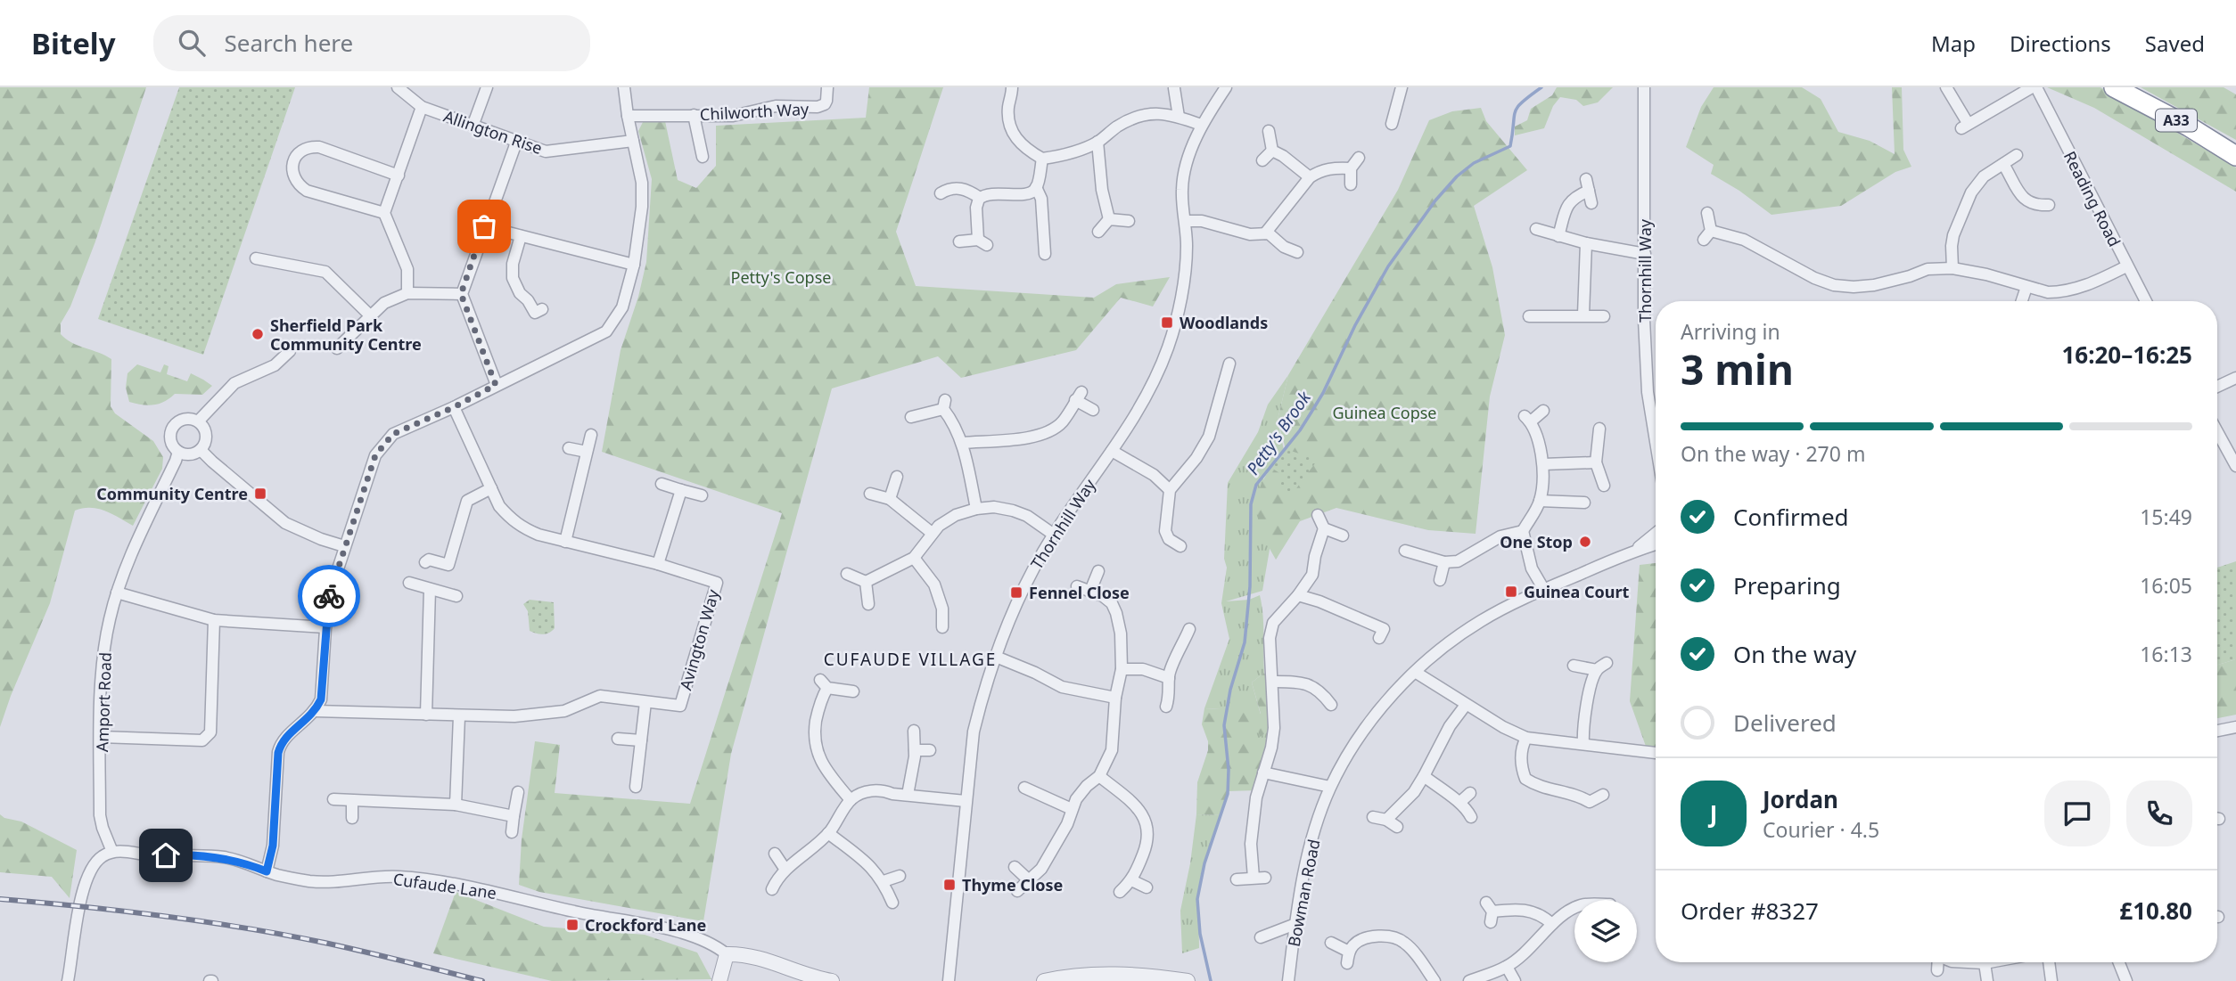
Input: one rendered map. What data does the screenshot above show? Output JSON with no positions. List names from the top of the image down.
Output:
{
  "streets": {
    "highway": ["A33"],
    "street": [
      "Chilworth Way",
      "Allington Rise",
      "Reading Road",
      "Thornhill Way",
      "Avington Way",
      "Amport Road",
      "Cufaude Lane",
      "Bowman Road"
    ]
  },
  "crossings": [
    ["Amport Road", "Cufaude Lane"]
  ],
  "districts": ["CUFAUDE VILLAGE"],
  "water": ["Petty's Brook"],
  "parks": ["Petty's Copse", "Guinea Copse"],
  "places": {
    "transit": [
      "Woodlands",
      "Community Centre",
      "Guinea Court",
      "Fennel Close",
      "Thyme Close",
      "Crockford Lane"
    ],
    "other": ["Sherfield Park Community Centre", "One Stop"]
  },
  "page": {
    "header": "Bitely",
    "search": "Search here",
    "nav": ["Map", "Directions", "Saved"],
    "heading": ["3 min", "Arriving in", "16:20–16:25"],
    "panel": [
      "Jordan",
      "Courier · 4.5",
      "Order #8327",
      "£10.80"
    ],
    "bar": "On the way · 270 m",
    "list": [
      ["Confirmed", "15:49"],
      ["Preparing", "16:05"],
      ["On the way", "16:13"],
      "Delivered"
    ],
    "round": "J"
  }
}
